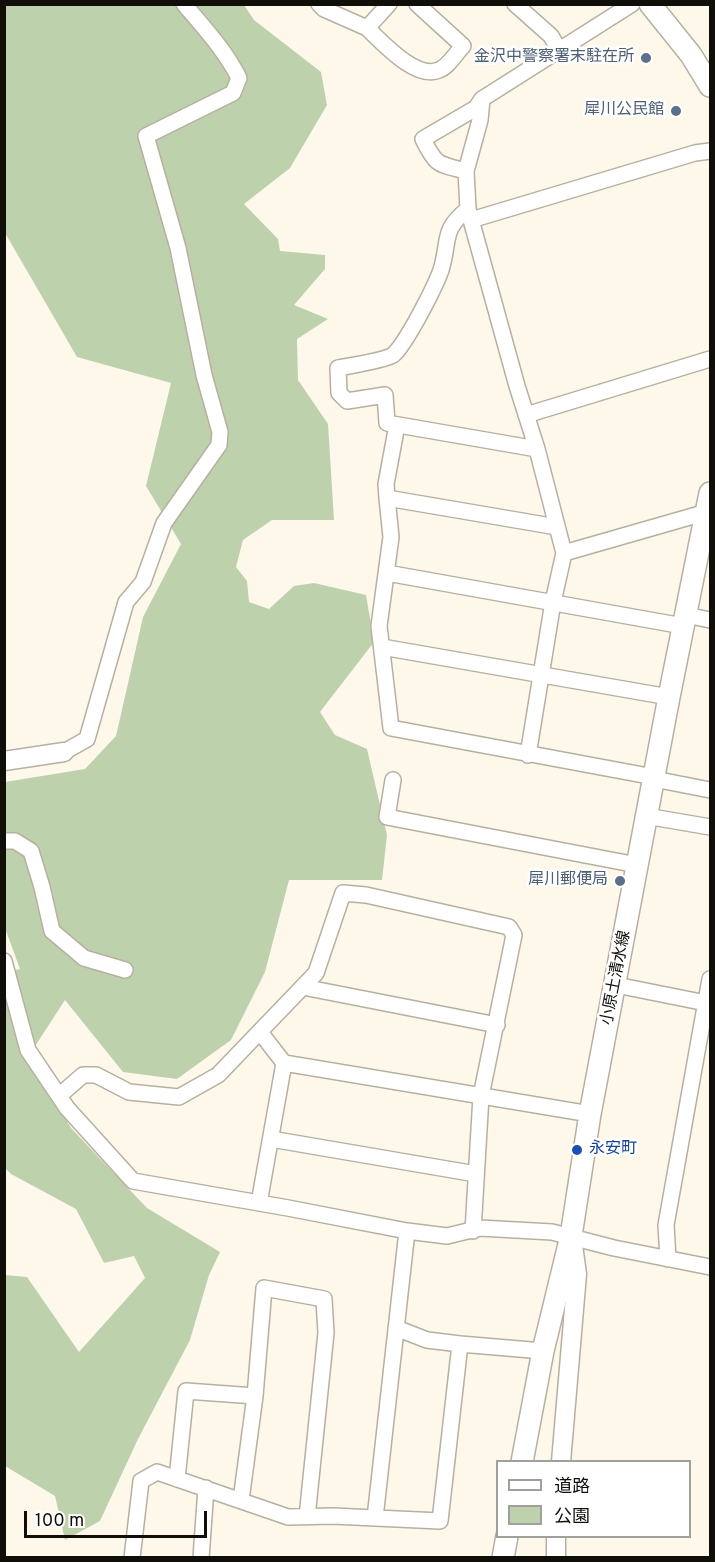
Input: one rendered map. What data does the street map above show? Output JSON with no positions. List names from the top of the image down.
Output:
{
  "streets": {
    "main road": ["小原土清水線"]
  },
  "places": [
    "金沢中警察署末駐在所",
    "犀川公民館",
    "犀川郵便局",
    "永安町"
  ],
  "legend": ["道路", "公園"],
  "scale_bar": "100 m"
}
